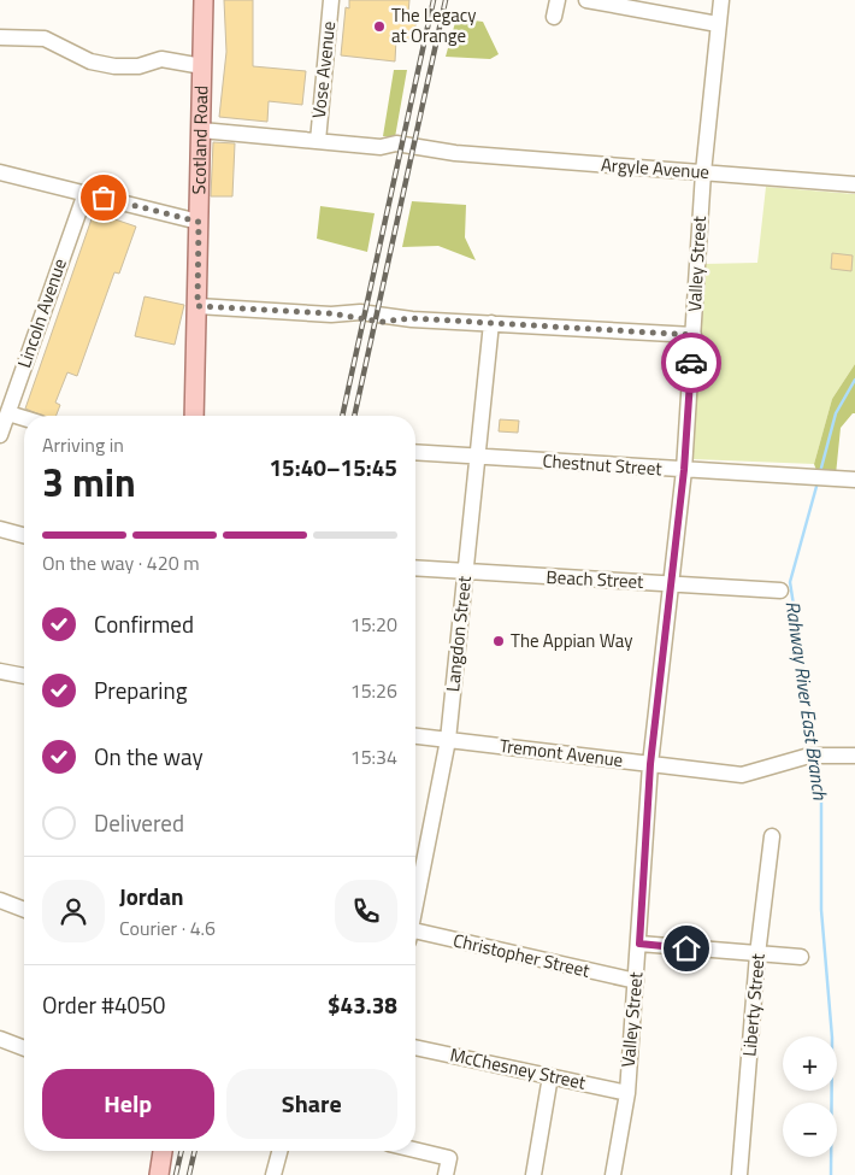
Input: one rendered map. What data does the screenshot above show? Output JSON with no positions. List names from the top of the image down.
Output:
{
  "streets": {
    "main road": ["Scotland Road"],
    "street": [
      "Vose Avenue",
      "Argyle Avenue",
      "Valley Street",
      "Lincoln Avenue",
      "Chestnut Street",
      "Beach Street",
      "Langdon Street",
      "Tremont Avenue",
      "Christopher Street",
      "Liberty Street",
      "McChesney Street"
    ]
  },
  "crossings": [
    ["Vose Avenue", "Argyle Avenue"],
    ["Scotland Road", "Argyle Avenue"],
    ["Argyle Avenue", "Valley Street"],
    ["Valley Street", "Chestnut Street"],
    ["Valley Street", "Beach Street"],
    ["Valley Street", "Tremont Avenue"],
    ["Valley Street", "Christopher Street"],
    ["Valley Street", "McChesney Street"],
    ["Chestnut Street", "Langdon Street"],
    ["Beach Street", "Langdon Street"],
    ["Langdon Street", "Tremont Avenue"]
  ],
  "water": ["Rahway River East Branch"],
  "places": ["The Legacy at Orange", "The Appian Way"],
  "page": {
    "heading": ["3 min", "Arriving in", "15:40–15:45"],
    "panel": [
      "Jordan",
      "Courier · 4.6",
      "Order #4050",
      "$43.38"
    ],
    "bar": "On the way · 420 m",
    "list": [
      ["Confirmed", "15:20"],
      ["Preparing", "15:26"],
      ["On the way", "15:34"],
      "Delivered"
    ],
    "map_buttons": ["+", "−"],
    "buttons": ["Help", "Share"]
  }
}
